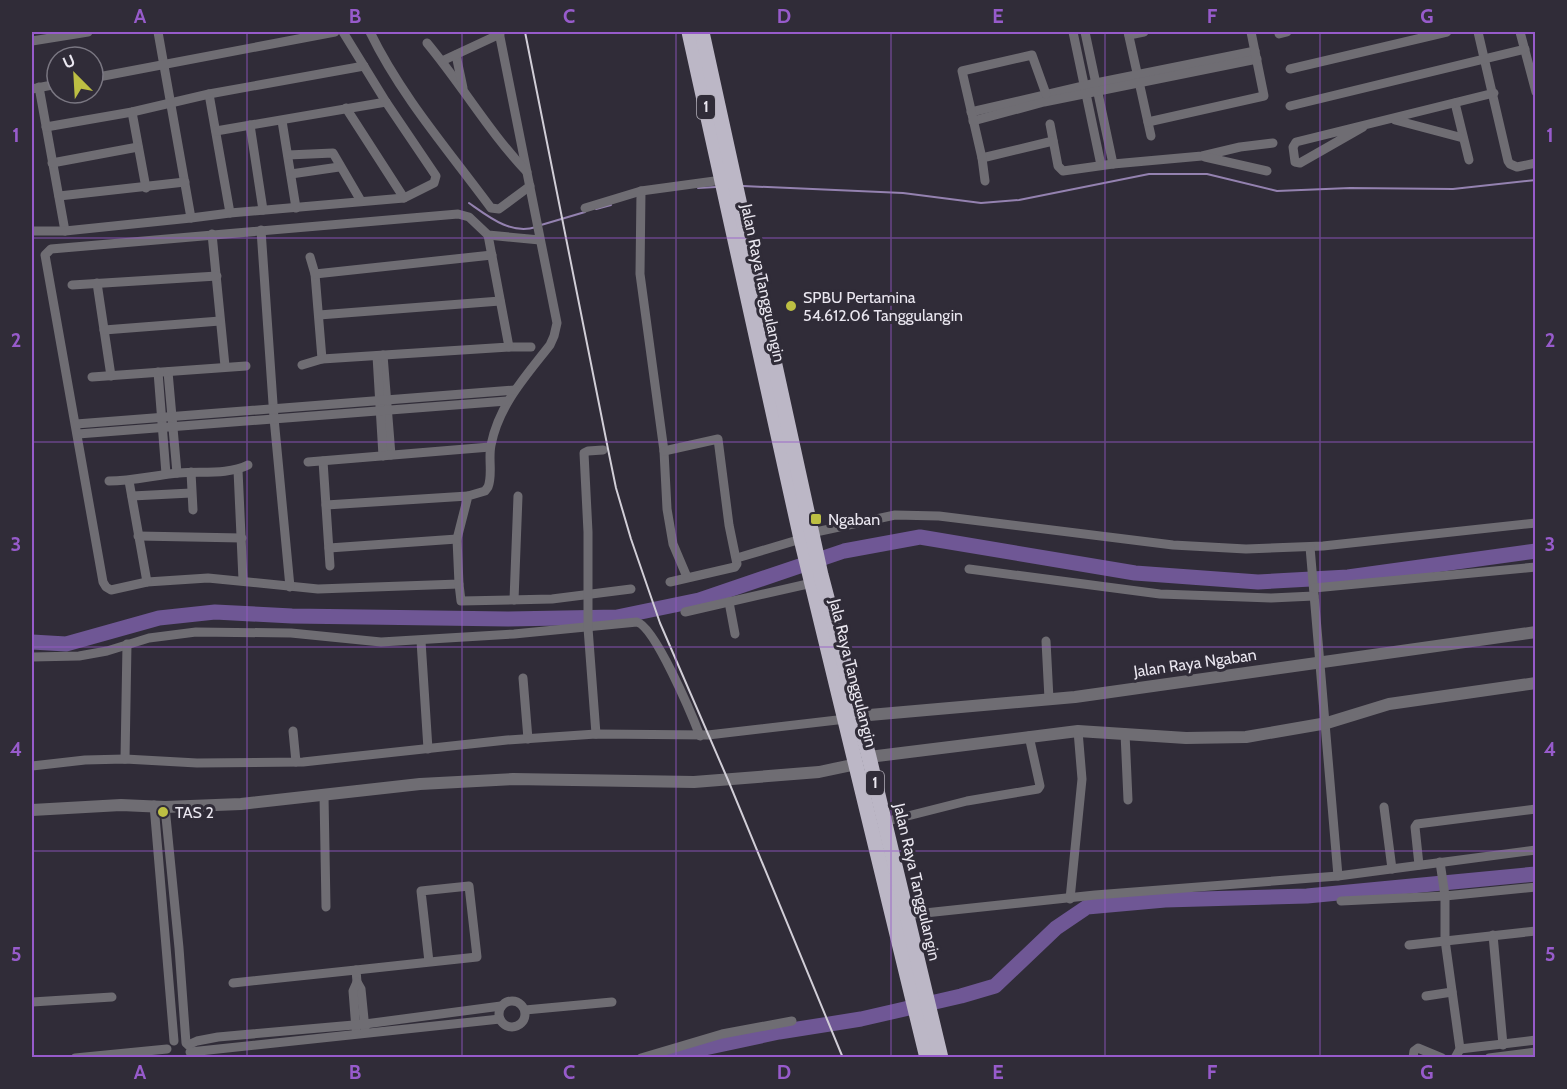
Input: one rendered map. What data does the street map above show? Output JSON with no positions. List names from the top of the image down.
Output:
{
  "streets": {
    "highway": ["1", "Jalan Raya Tanggulangin", "Jala Raya Tanggulangin"],
    "street": ["Jalan Raya Ngaban"]
  },
  "crossings": [
    ["1", "Jalan Raya Tanggulangin"],
    ["1", "Jala Raya Tanggulangin"],
    ["Jalan Raya Tanggulangin", "Jala Raya Tanggulangin"],
    ["Jalan Raya Ngaban", "Jala Raya Tanggulangin"]
  ],
  "places": {
    "other": ["SPBU Pertamina 54.612.06 Tanggulangin", "TAS 2"],
    "transit": ["Ngaban"]
  },
  "north": "top left",
  "grid": {
    "columns": [
      "A",
      "B",
      "C",
      "D",
      "E",
      "F",
      "G"
    ],
    "rows": [
      "1",
      "2",
      "3",
      "4",
      "5"
    ]
  }
}
